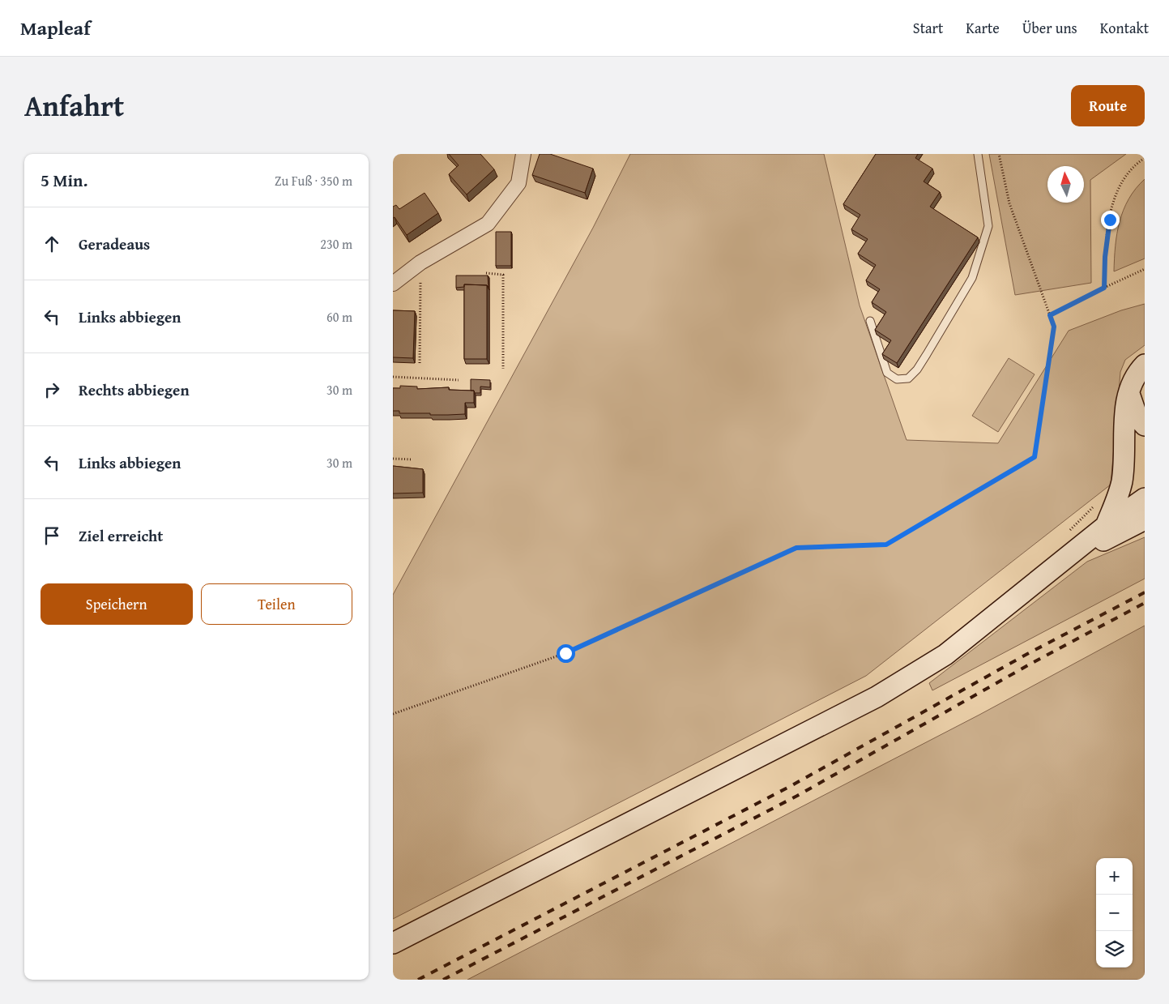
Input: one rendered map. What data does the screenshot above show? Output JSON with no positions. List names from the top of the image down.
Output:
{
  "north": "top",
  "page": {
    "header": "Mapleaf",
    "nav": [
      "Start",
      "Karte",
      "Über uns",
      "Kontakt"
    ],
    "title": "Anfahrt",
    "buttons": [
      "Route",
      ["Speichern", "Teilen"]
    ],
    "heading": ["5 Min.", "Zu Fuß · 350 m"],
    "list": [
      ["Geradeaus", "230 m"],
      ["Links abbiegen", "60 m"],
      ["Rechts abbiegen", "30 m"],
      ["Links abbiegen", "30 m"],
      "Ziel erreicht"
    ],
    "map_buttons": ["+", "−"]
  }
}
